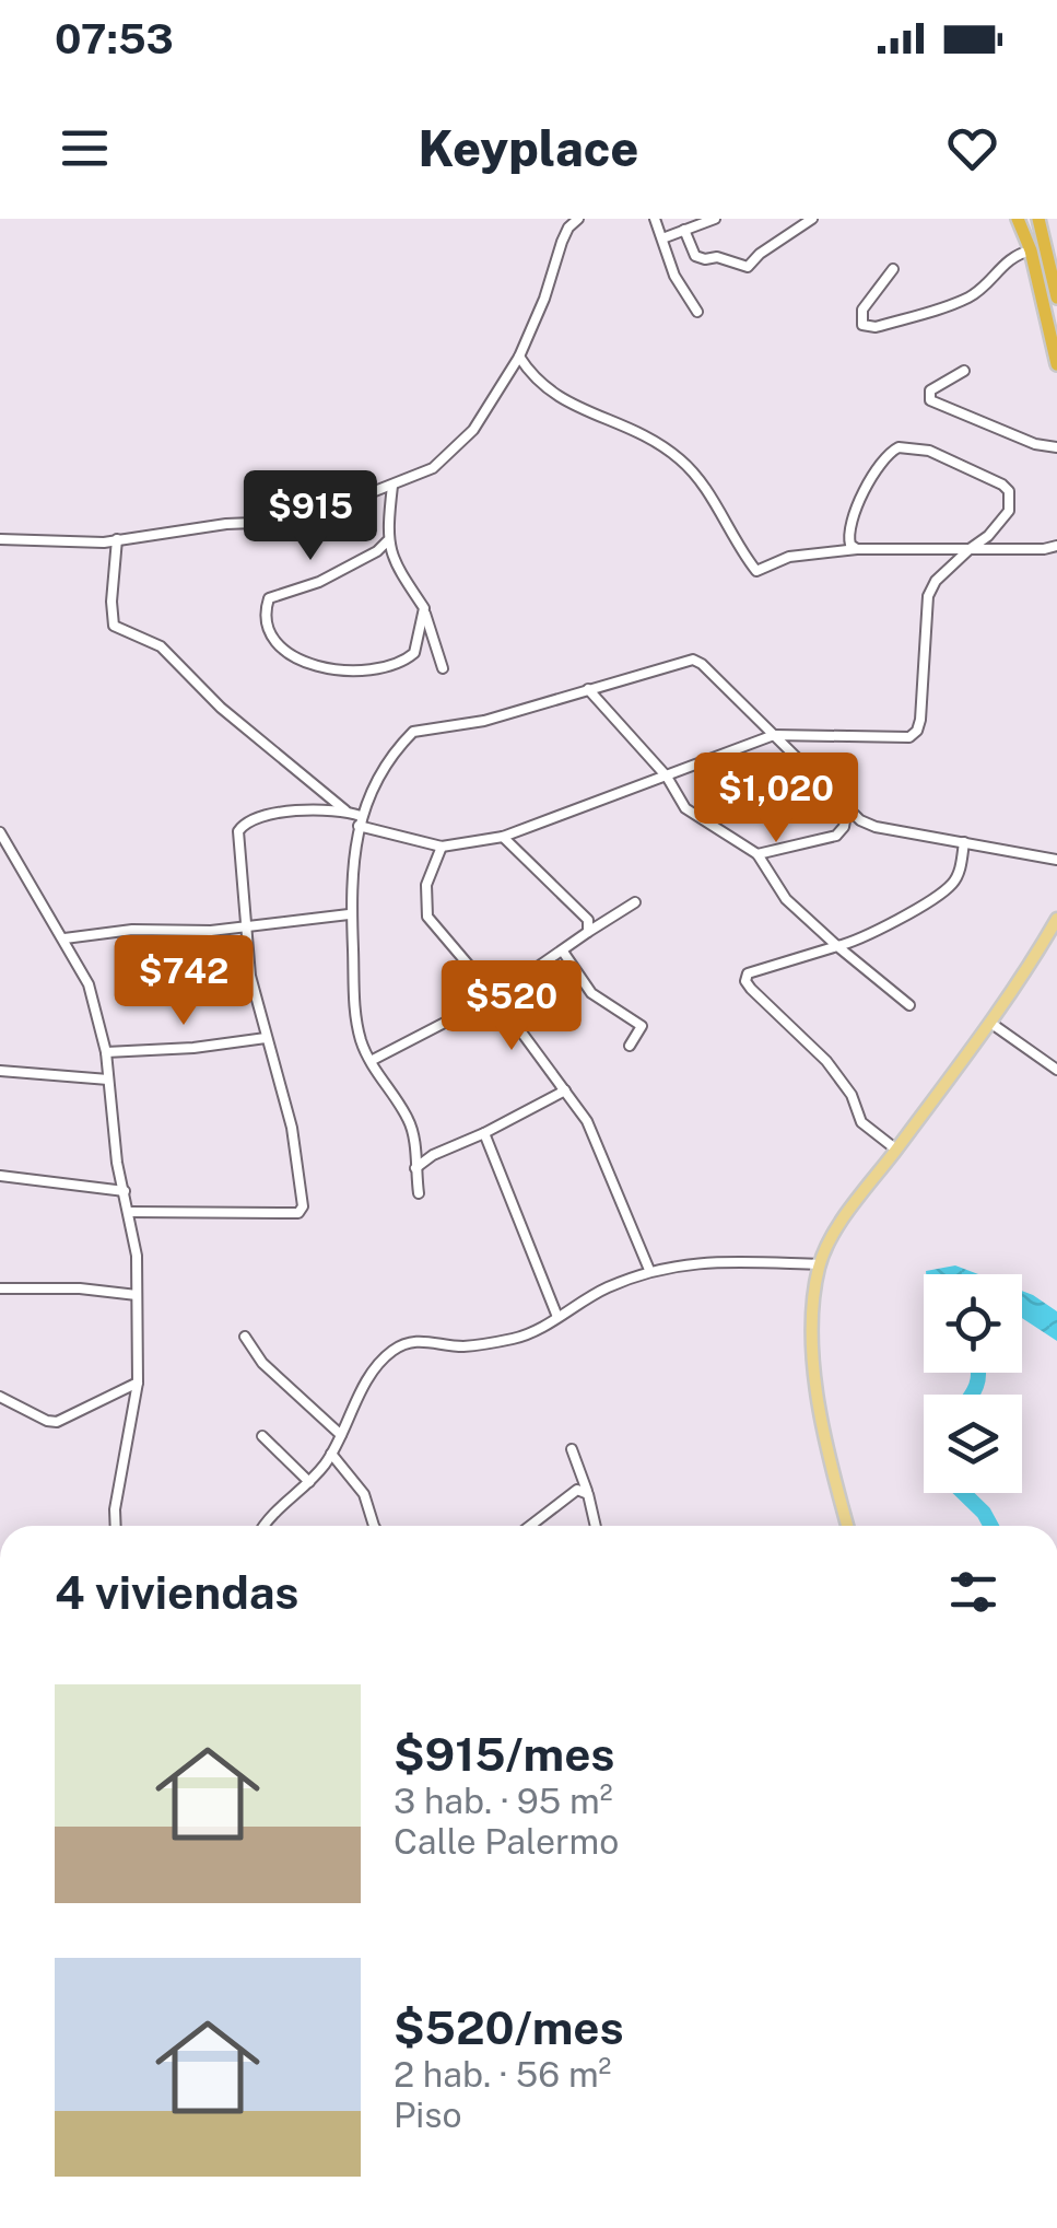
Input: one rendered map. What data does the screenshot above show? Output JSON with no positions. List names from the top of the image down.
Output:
{
  "page": {
    "status": "07:53",
    "header": "Keyplace",
    "price": [
      "$915",
      "$1,020",
      "$742",
      "$520"
    ],
    "heading": "4 viviendas",
    "list": [
      {
        "name": "$915/mes",
        "note": "3 hab. · 95 m² · Calle Palermo"
      },
      {
        "name": "$520/mes",
        "note": "2 hab. · 56 m² · Piso"
      }
    ]
  }
}
